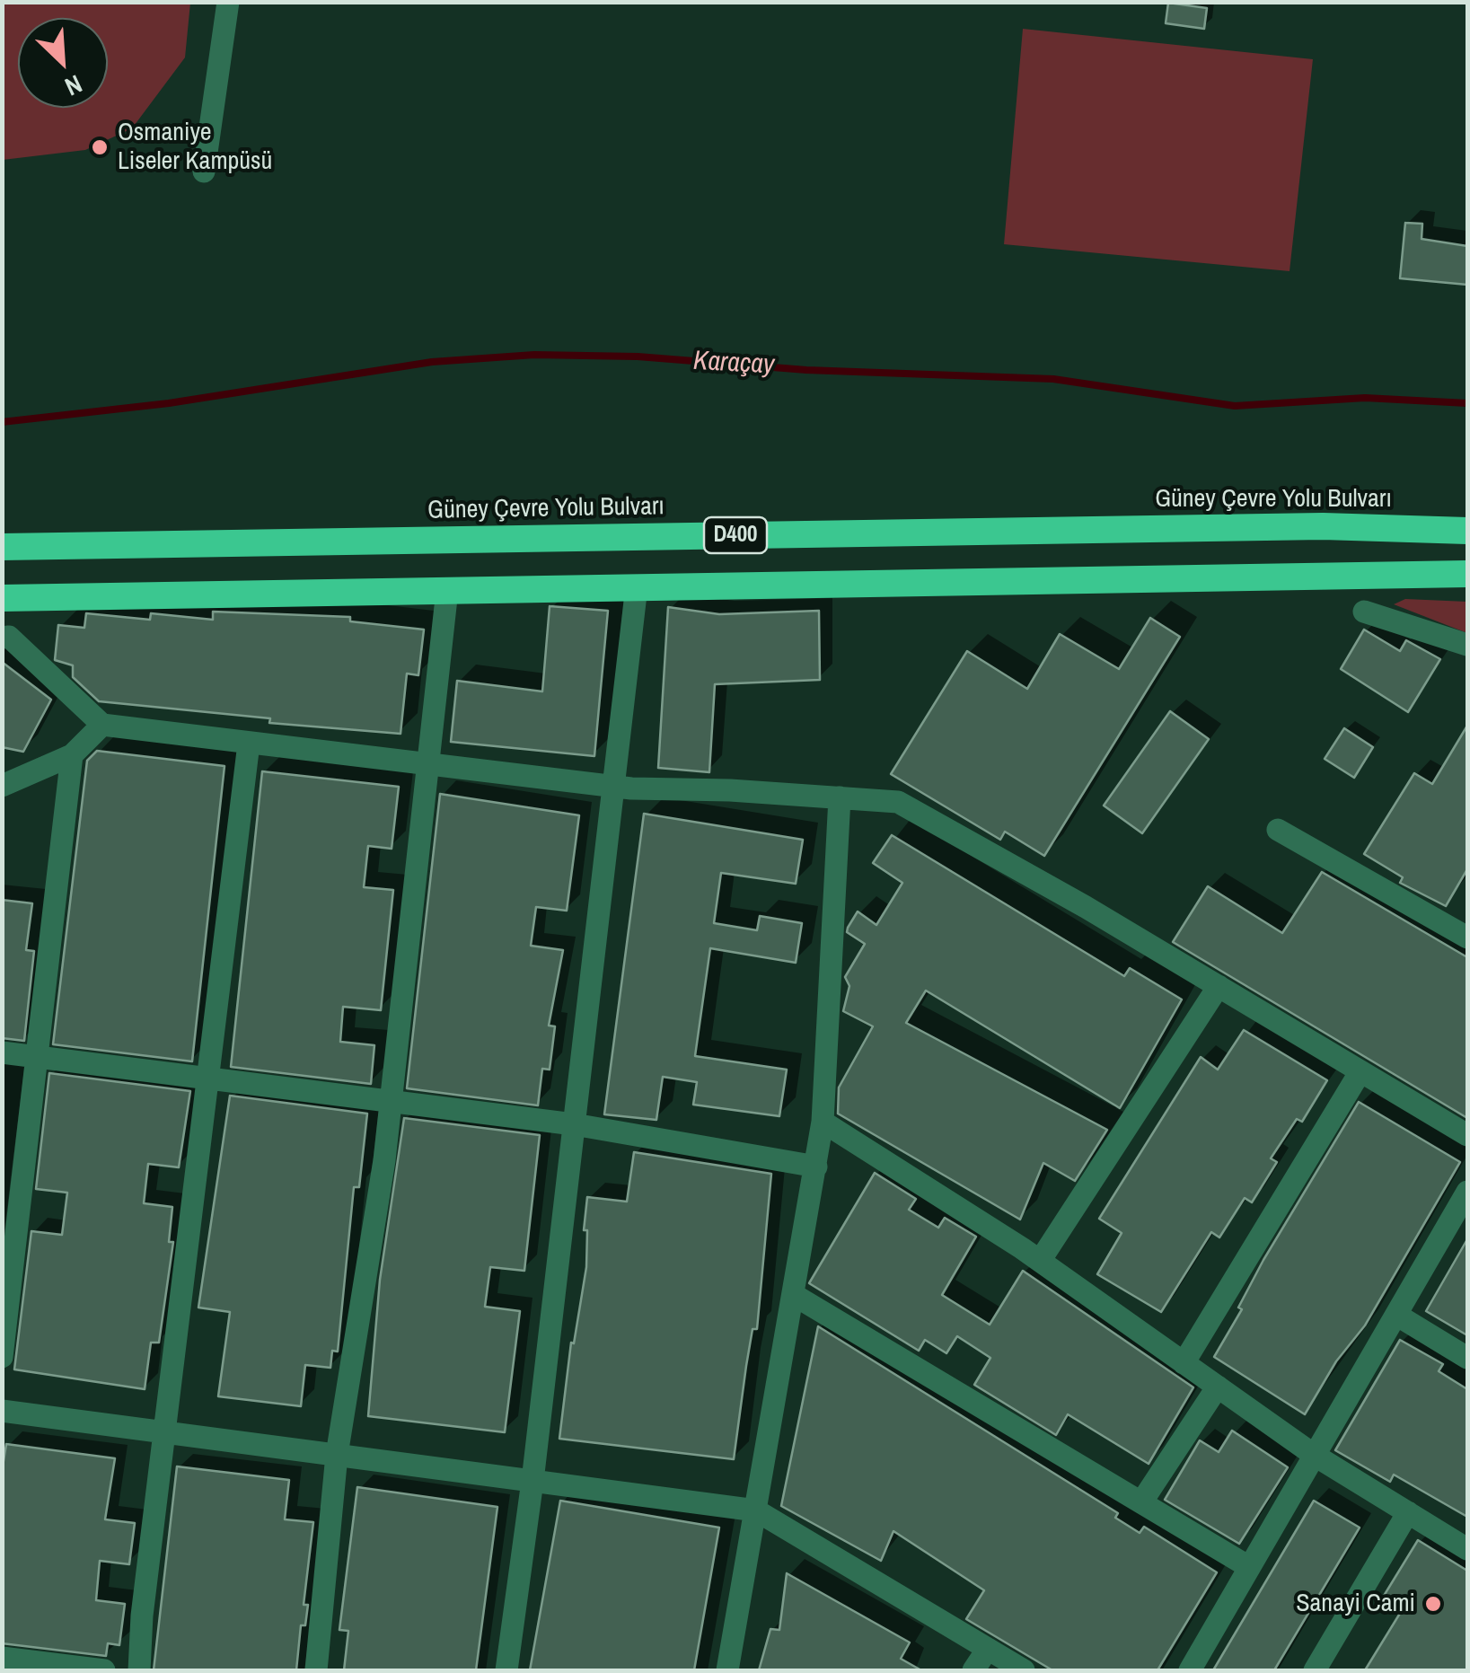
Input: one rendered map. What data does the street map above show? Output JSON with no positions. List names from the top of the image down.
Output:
{
  "streets": {
    "highway": ["Güney Çevre Yolu Bulvarı", "D400"]
  },
  "water": ["Karaçay"],
  "places": ["Osmaniye Liseler Kampüsü", "Sanayi Cami"],
  "north": "bottom right"
}
